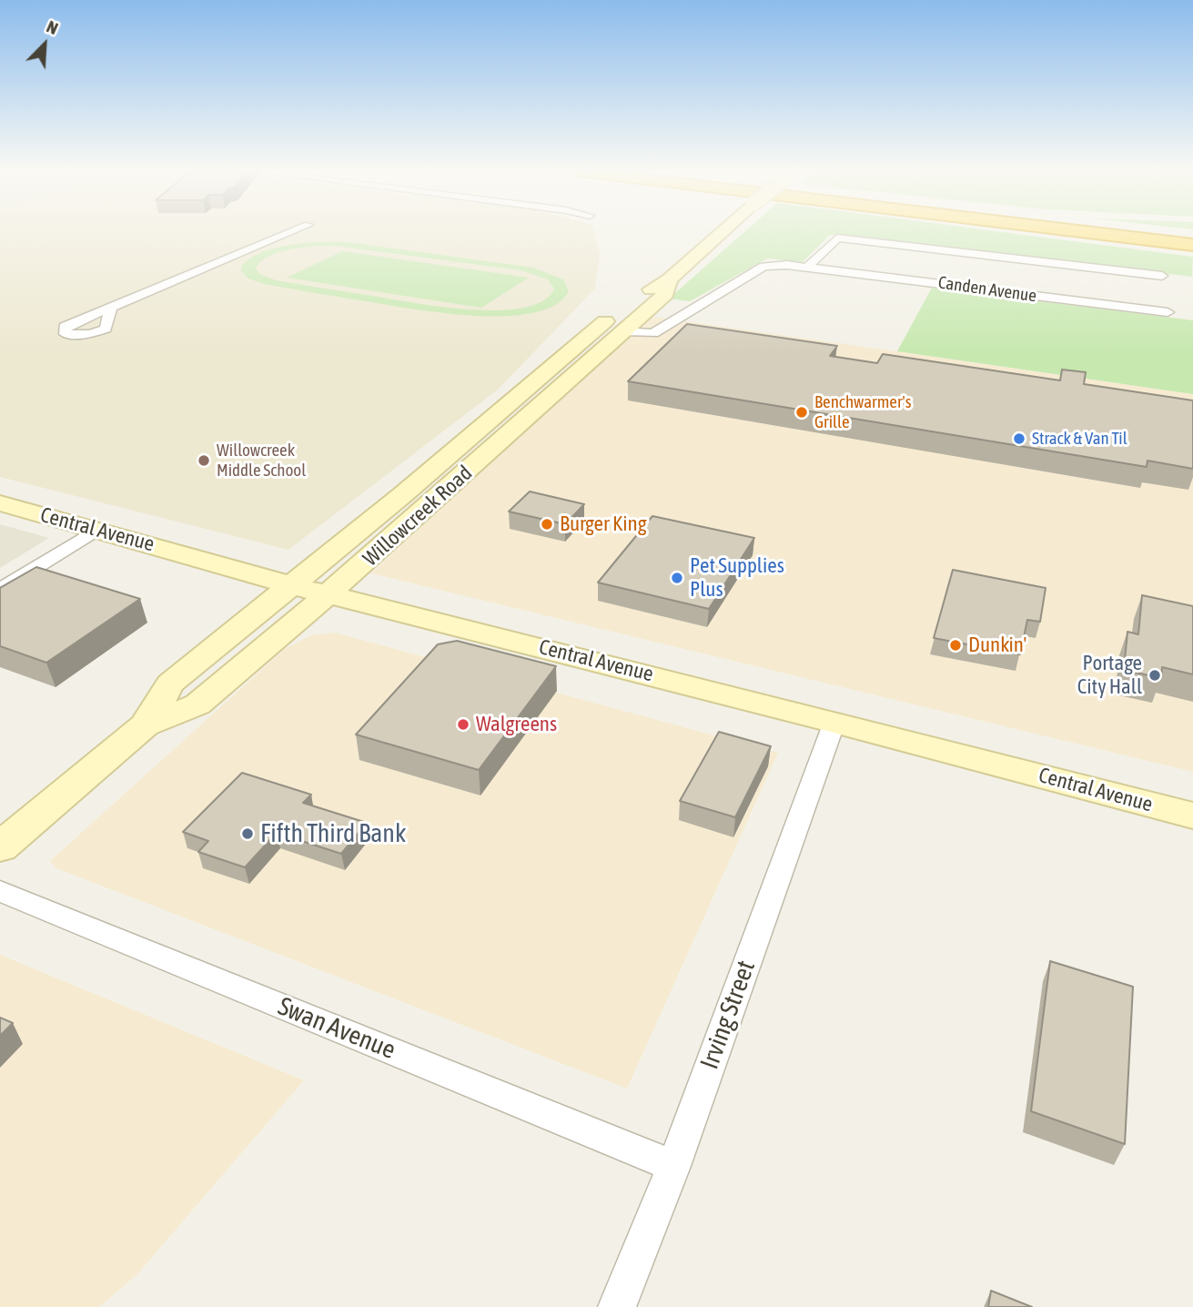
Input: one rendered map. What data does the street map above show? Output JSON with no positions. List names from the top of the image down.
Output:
{
  "streets": {
    "main road": ["Willowcreek Road", "Central Avenue"],
    "street": ["Canden Avenue", "Irving Street", "Swan Avenue"]
  },
  "crossings": [
    ["Canden Avenue", "Willowcreek Road"],
    ["Willowcreek Road", "Central Avenue"],
    ["Central Avenue", "Irving Street"],
    ["Irving Street", "Swan Avenue"]
  ],
  "places": [
    "Benchwarmer's Grille",
    "Strack & Van Til",
    "Willowcreek Middle School",
    "Burger King",
    "Pet Supplies Plus",
    "Dunkin'",
    "Portage City Hall",
    "Walgreens",
    "Fifth Third Bank"
  ],
  "north": "top right"
}
